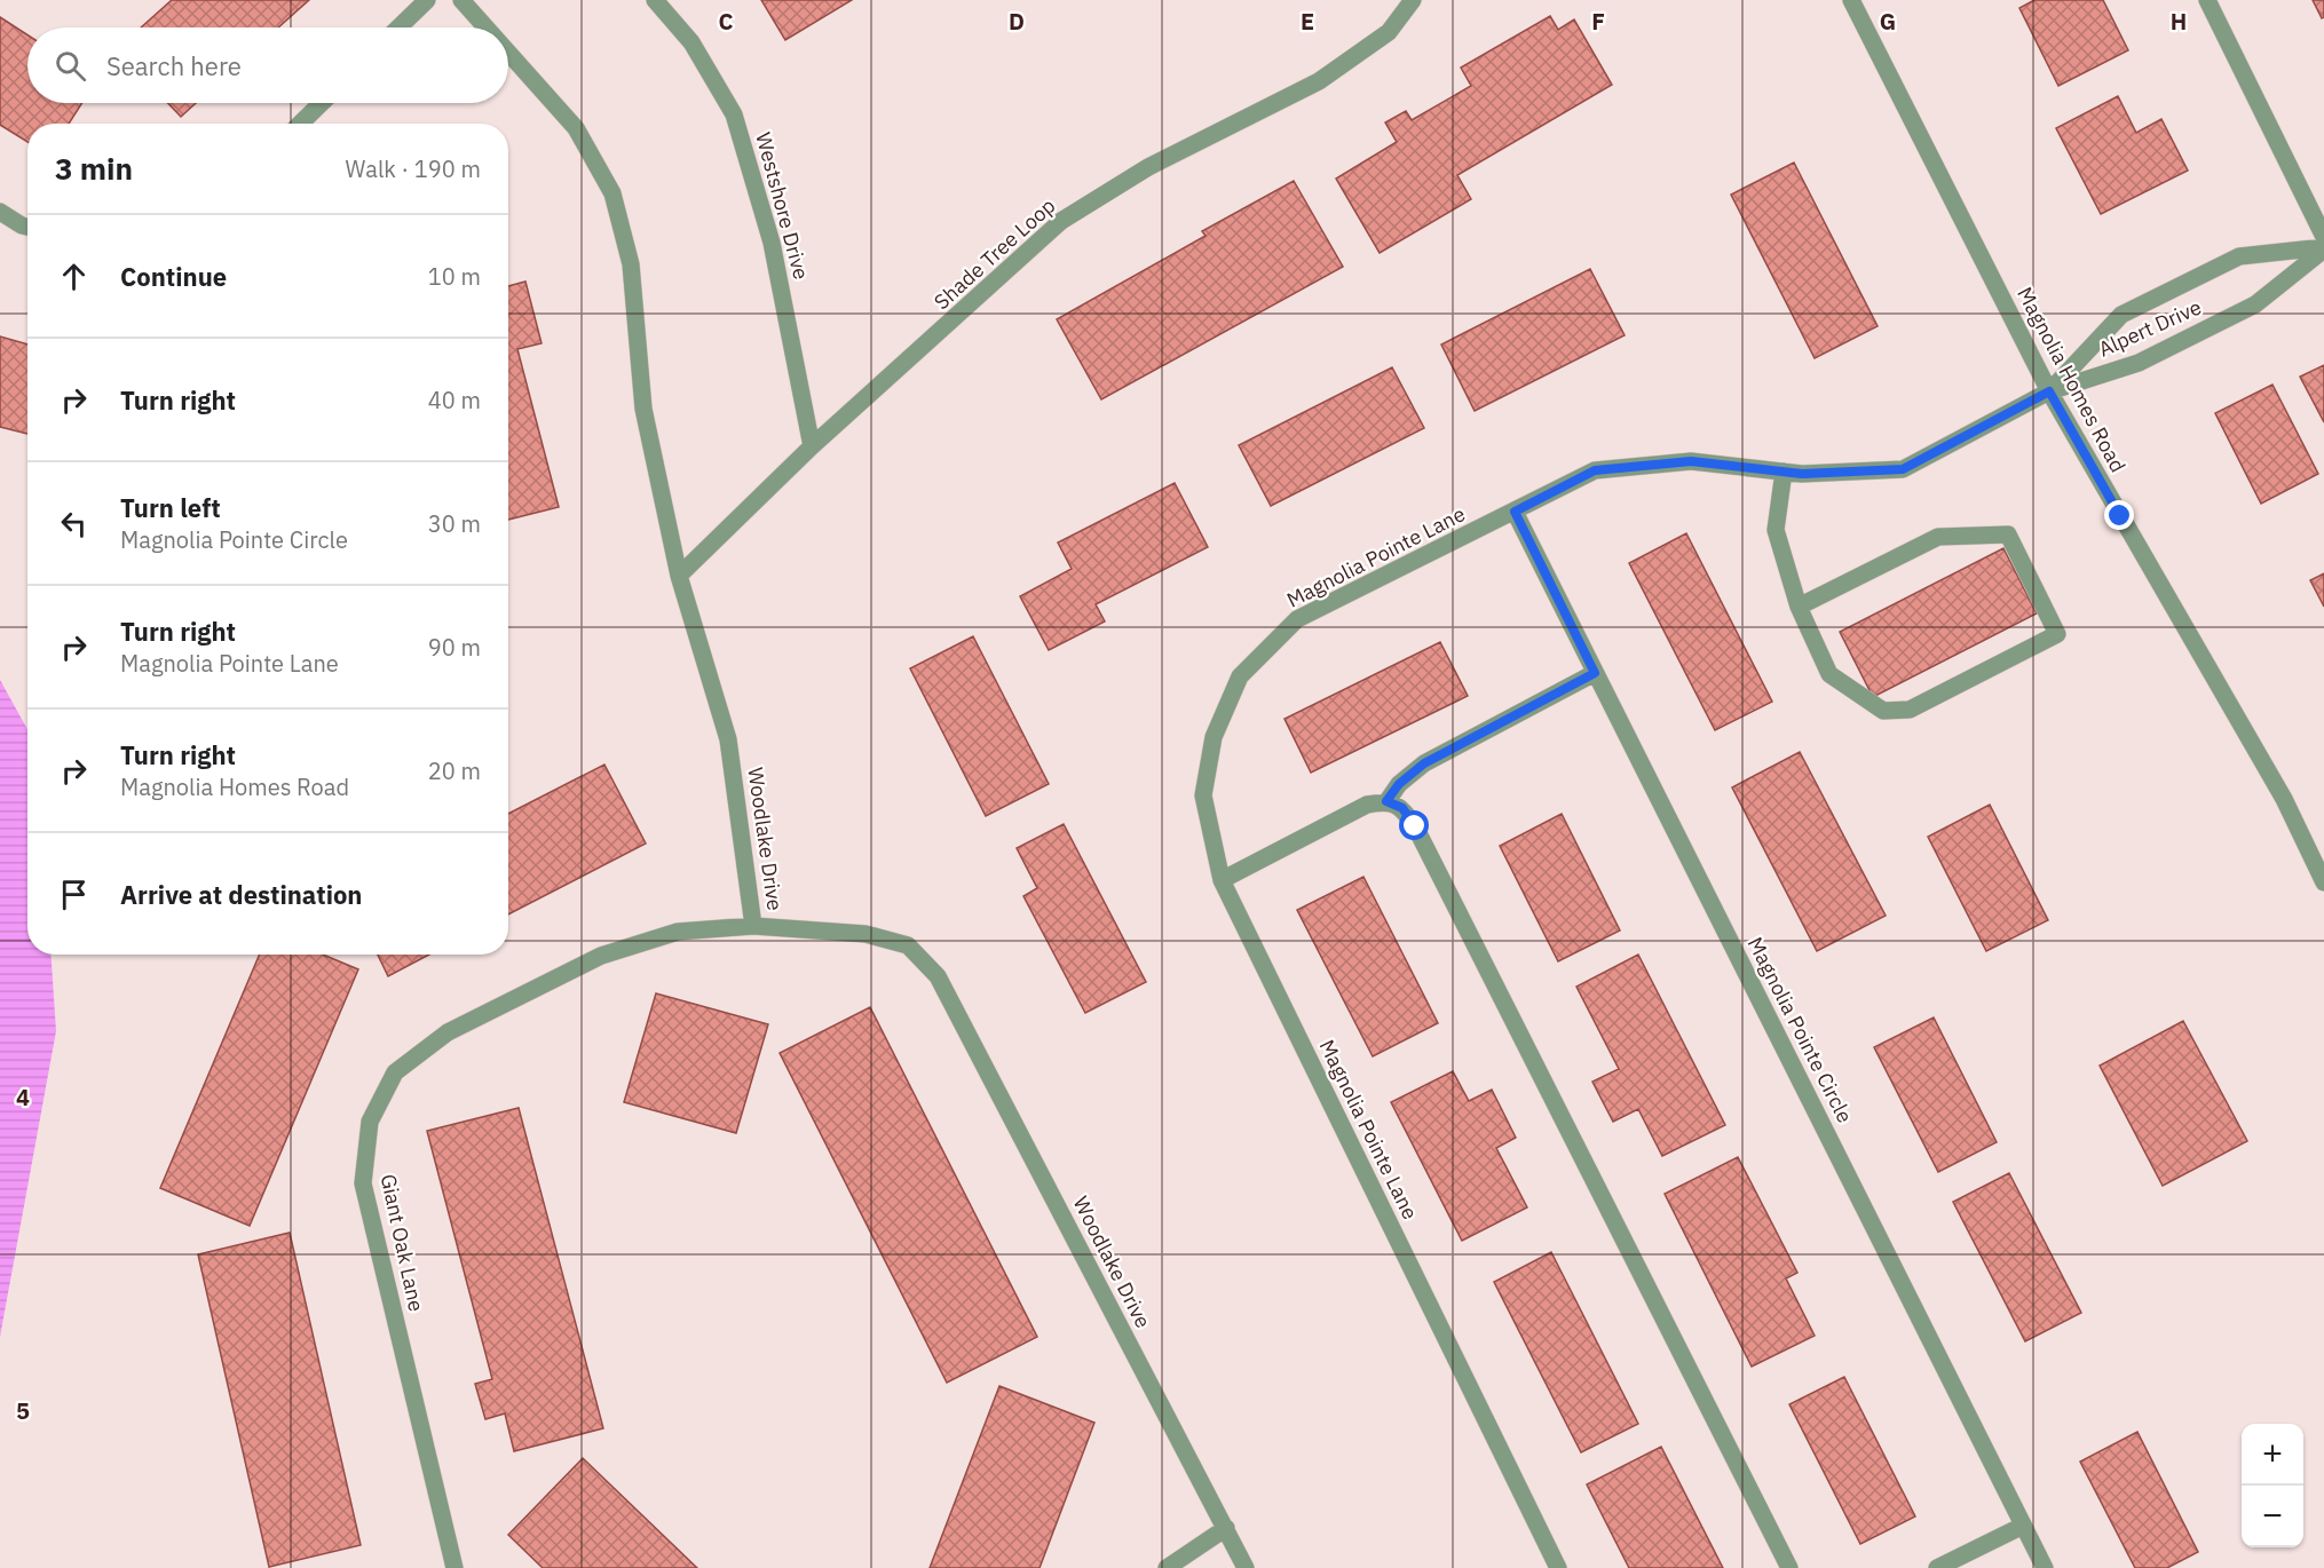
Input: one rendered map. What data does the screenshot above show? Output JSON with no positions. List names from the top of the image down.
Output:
{
  "streets": {
    "street": [
      "Westshore Drive",
      "Shade Tree Loop",
      "Alpert Drive",
      "Magnolia Homes Road",
      "Magnolia Pointe Lane",
      "Woodlake Drive",
      "Magnolia Pointe Circle",
      "Giant Oak Lane"
    ]
  },
  "crossings": [
    ["Westshore Drive", "Shade Tree Loop"],
    ["Shade Tree Loop", "Woodlake Drive"],
    ["Alpert Drive", "Magnolia Homes Road"],
    ["Alpert Drive", "Magnolia Pointe Lane"],
    ["Magnolia Homes Road", "Magnolia Pointe Lane"],
    ["Magnolia Pointe Lane", "Magnolia Pointe Circle"],
    ["Woodlake Drive", "Giant Oak Lane"]
  ],
  "page": {
    "search": "Search here",
    "heading": ["3 min", "Walk · 190 m"],
    "list": [
      ["Continue", "10 m"],
      ["Turn right", "40 m"],
      ["Turn left", "Magnolia Pointe Circle", "30 m"],
      ["Turn right", "Magnolia Pointe Lane", "90 m"],
      ["Turn right", "Magnolia Homes Road", "20 m"],
      "Arrive at destination"
    ],
    "map_buttons": ["+", "−"]
  },
  "grid": {
    "columns": [
      "C",
      "D",
      "E",
      "F",
      "G",
      "H"
    ],
    "rows": ["4", "5"]
  }
}
